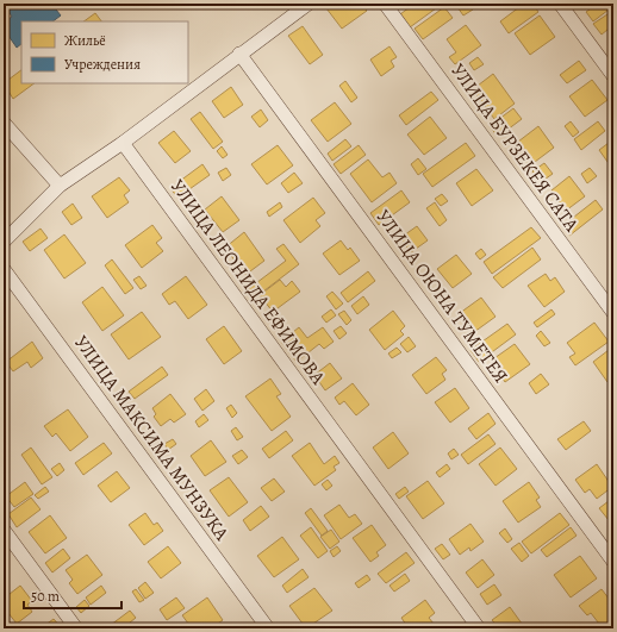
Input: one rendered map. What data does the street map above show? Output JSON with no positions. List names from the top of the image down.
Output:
{
  "streets": {
    "street": [
      "УЛИЦА БУРЗЕКЕЯ САТА",
      "УЛИЦА ЛЕОНИДА ЕФИМОВА",
      "УЛИЦА ОЮНА ТУМЕТЕЯ",
      "УЛИЦА МАКСИМА МУНЗУКА"
    ]
  },
  "legend": ["Жильё", "Учреждения"],
  "scale_bar": "50 m"
}
